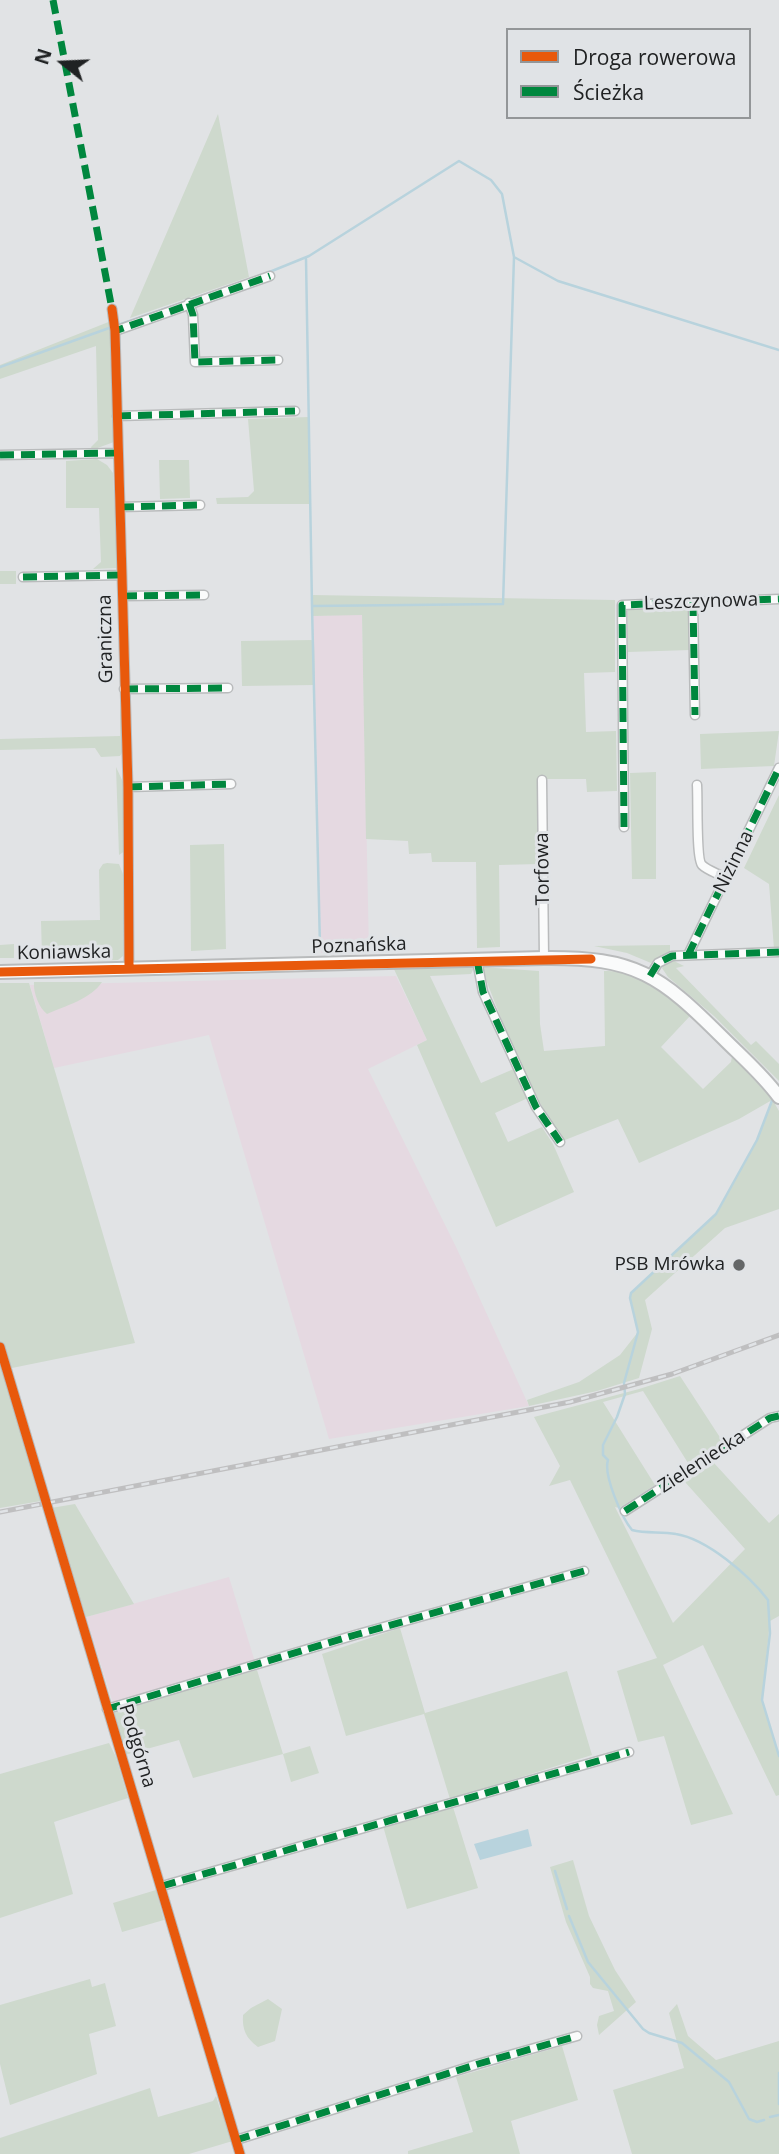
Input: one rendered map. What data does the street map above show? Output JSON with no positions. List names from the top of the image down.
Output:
{
  "streets": {
    "main road": ["Poznańska", "Koniawska"],
    "street": [
      "Leszczynowa",
      "Graniczna",
      "Nizinna",
      "Torfowa",
      "Zieleniecka",
      "Podgórna"
    ]
  },
  "crossings": [
    ["Graniczna", "Poznańska"],
    ["Graniczna", "Koniawska"],
    ["Torfowa", "Poznańska"],
    ["Poznańska", "Koniawska"]
  ],
  "places": ["PSB Mrówka"],
  "legend": ["Droga rowerowa", "Ścieżka"],
  "north": "left"
}
